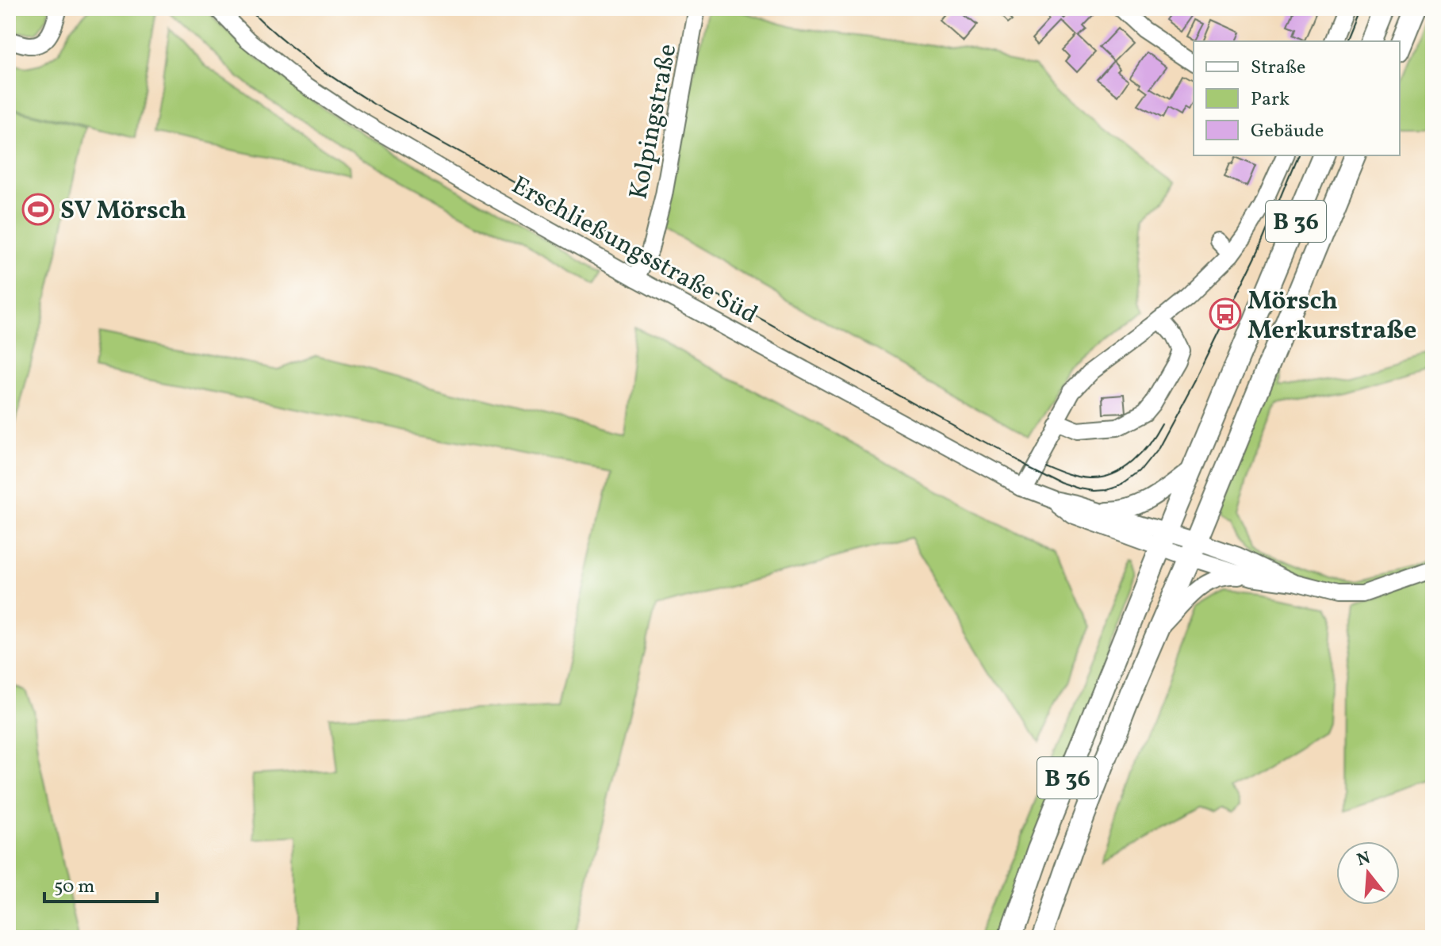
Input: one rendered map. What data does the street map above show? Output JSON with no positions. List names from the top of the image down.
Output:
{
  "streets": {
    "main road": ["B 36"],
    "street": ["Kolpingstraße", "Erschließungsstraße Süd"]
  },
  "crossings": [
    ["Kolpingstraße", "Erschließungsstraße Süd"],
    ["B 36", "Erschließungsstraße Süd"]
  ],
  "places": {
    "sports": ["SV Mörsch"],
    "bus stop": ["Mörsch Merkurstraße"]
  },
  "legend": ["Straße", "Park", "Gebäude"],
  "scale_bar": "50 m",
  "north": "top"
}
